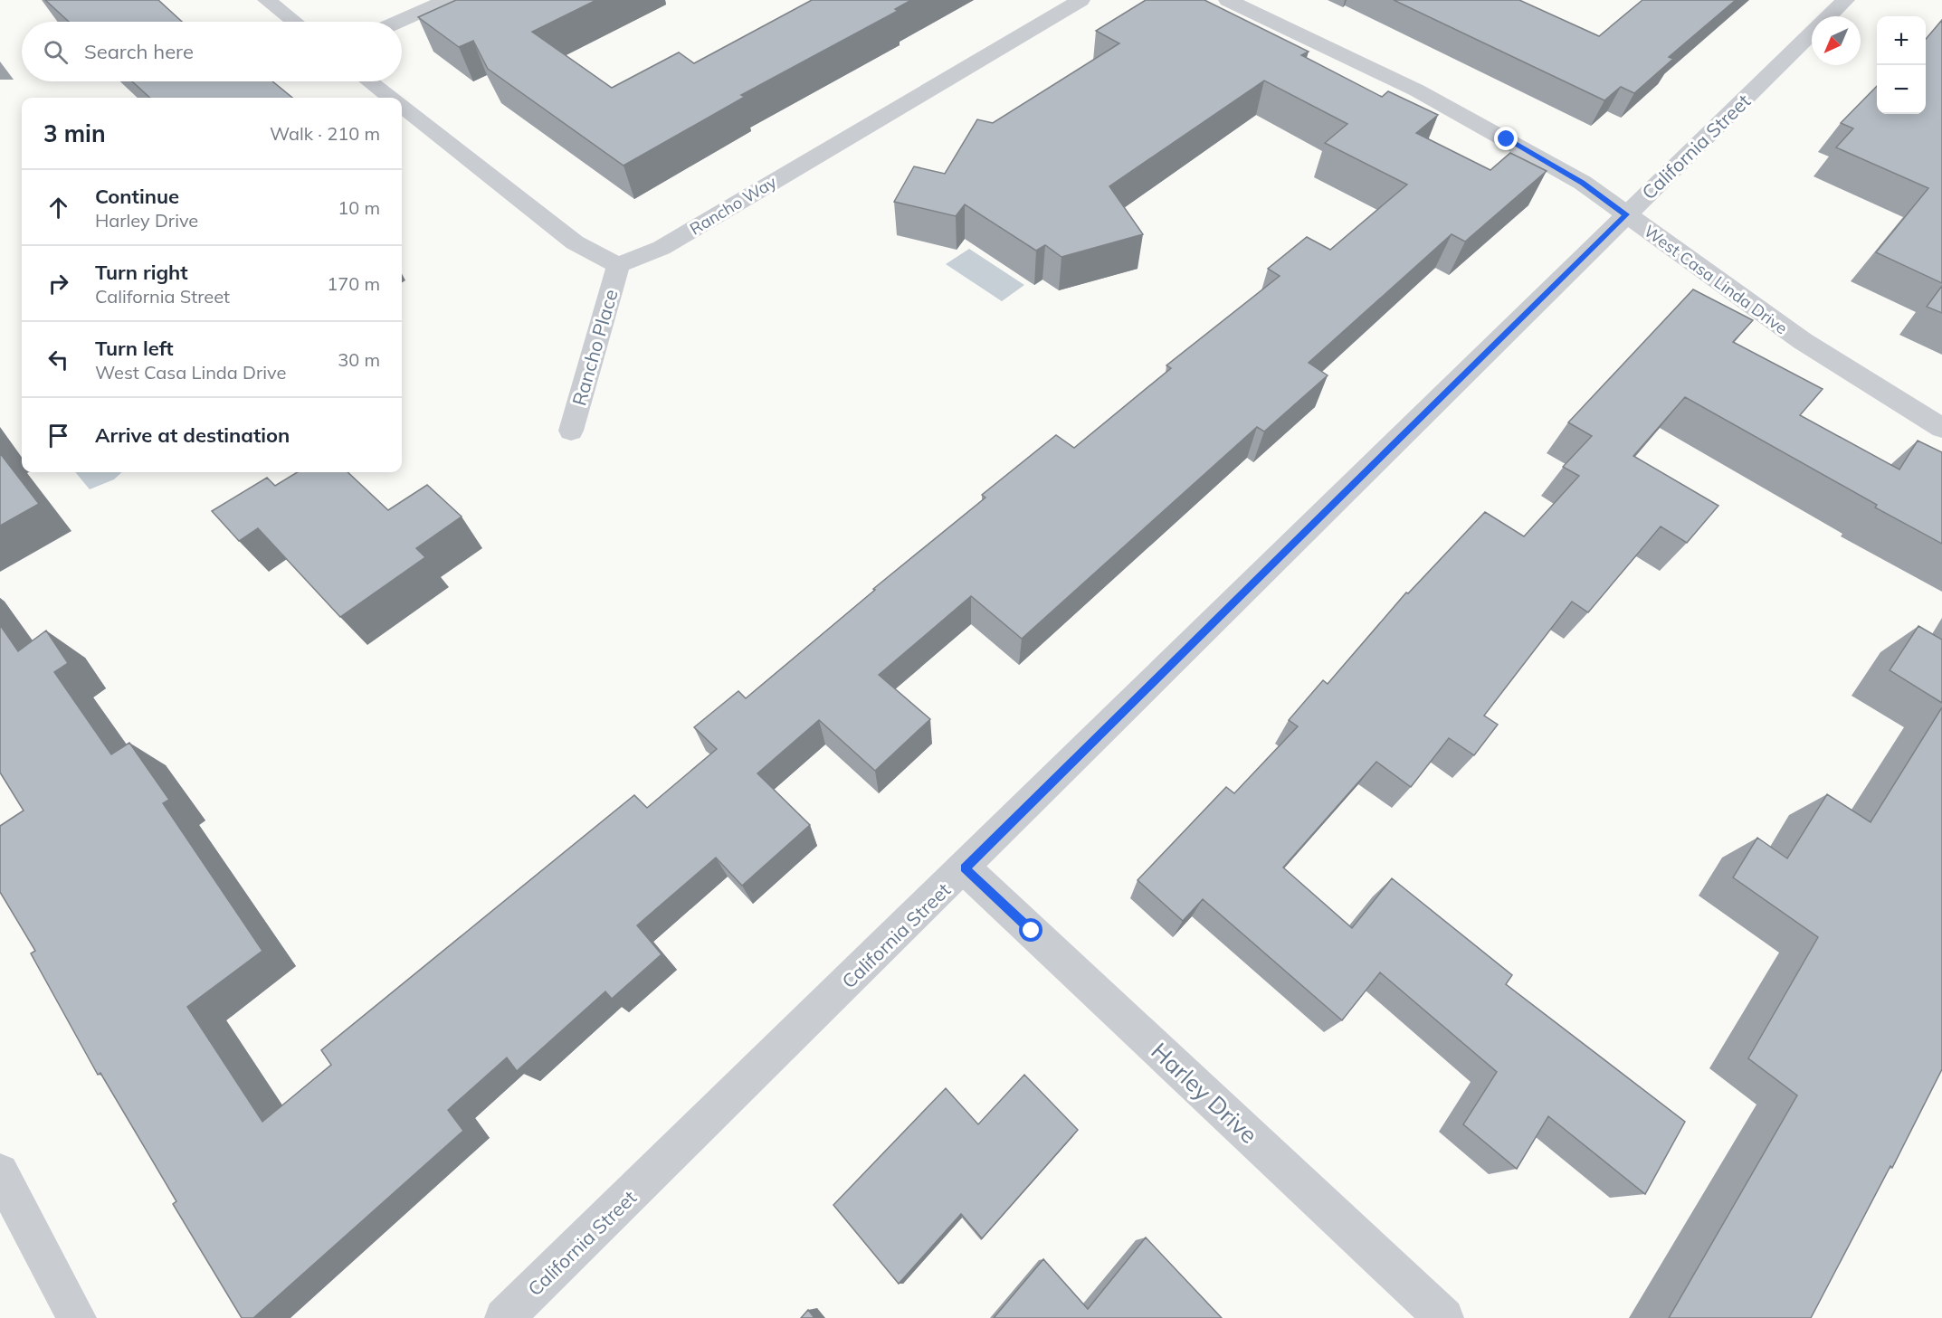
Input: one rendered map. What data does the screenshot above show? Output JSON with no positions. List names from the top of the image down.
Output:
{
  "streets": {
    "street": [
      "California Street",
      "Rancho Way",
      "West Casa Linda Drive",
      "Rancho Place",
      "Harley Drive"
    ]
  },
  "crossings": [
    ["California Street", "West Casa Linda Drive"],
    ["California Street", "Harley Drive"],
    ["Rancho Way", "Rancho Place"]
  ],
  "north": "bottom left",
  "page": {
    "map_buttons": ["+", "−"],
    "search": "Search here",
    "heading": ["3 min", "Walk · 210 m"],
    "list": [
      ["Continue", "Harley Drive", "10 m"],
      ["Turn right", "California Street", "170 m"],
      ["Turn left", "West Casa Linda Drive", "30 m"],
      "Arrive at destination"
    ]
  }
}
